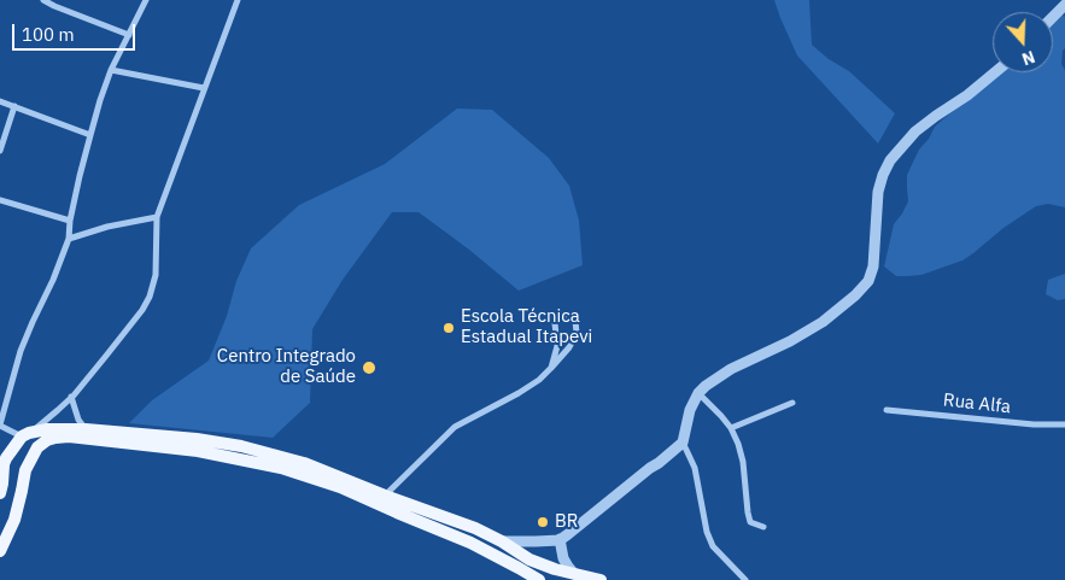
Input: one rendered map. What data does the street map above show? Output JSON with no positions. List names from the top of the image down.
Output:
{
  "streets": {
    "street": ["Rua Alfa"]
  },
  "places": ["Escola Técnica Estadual Itapevi", "Centro Integrado de Saúde", "BR"],
  "scale_bar": "100 m",
  "north": "bottom"
}
